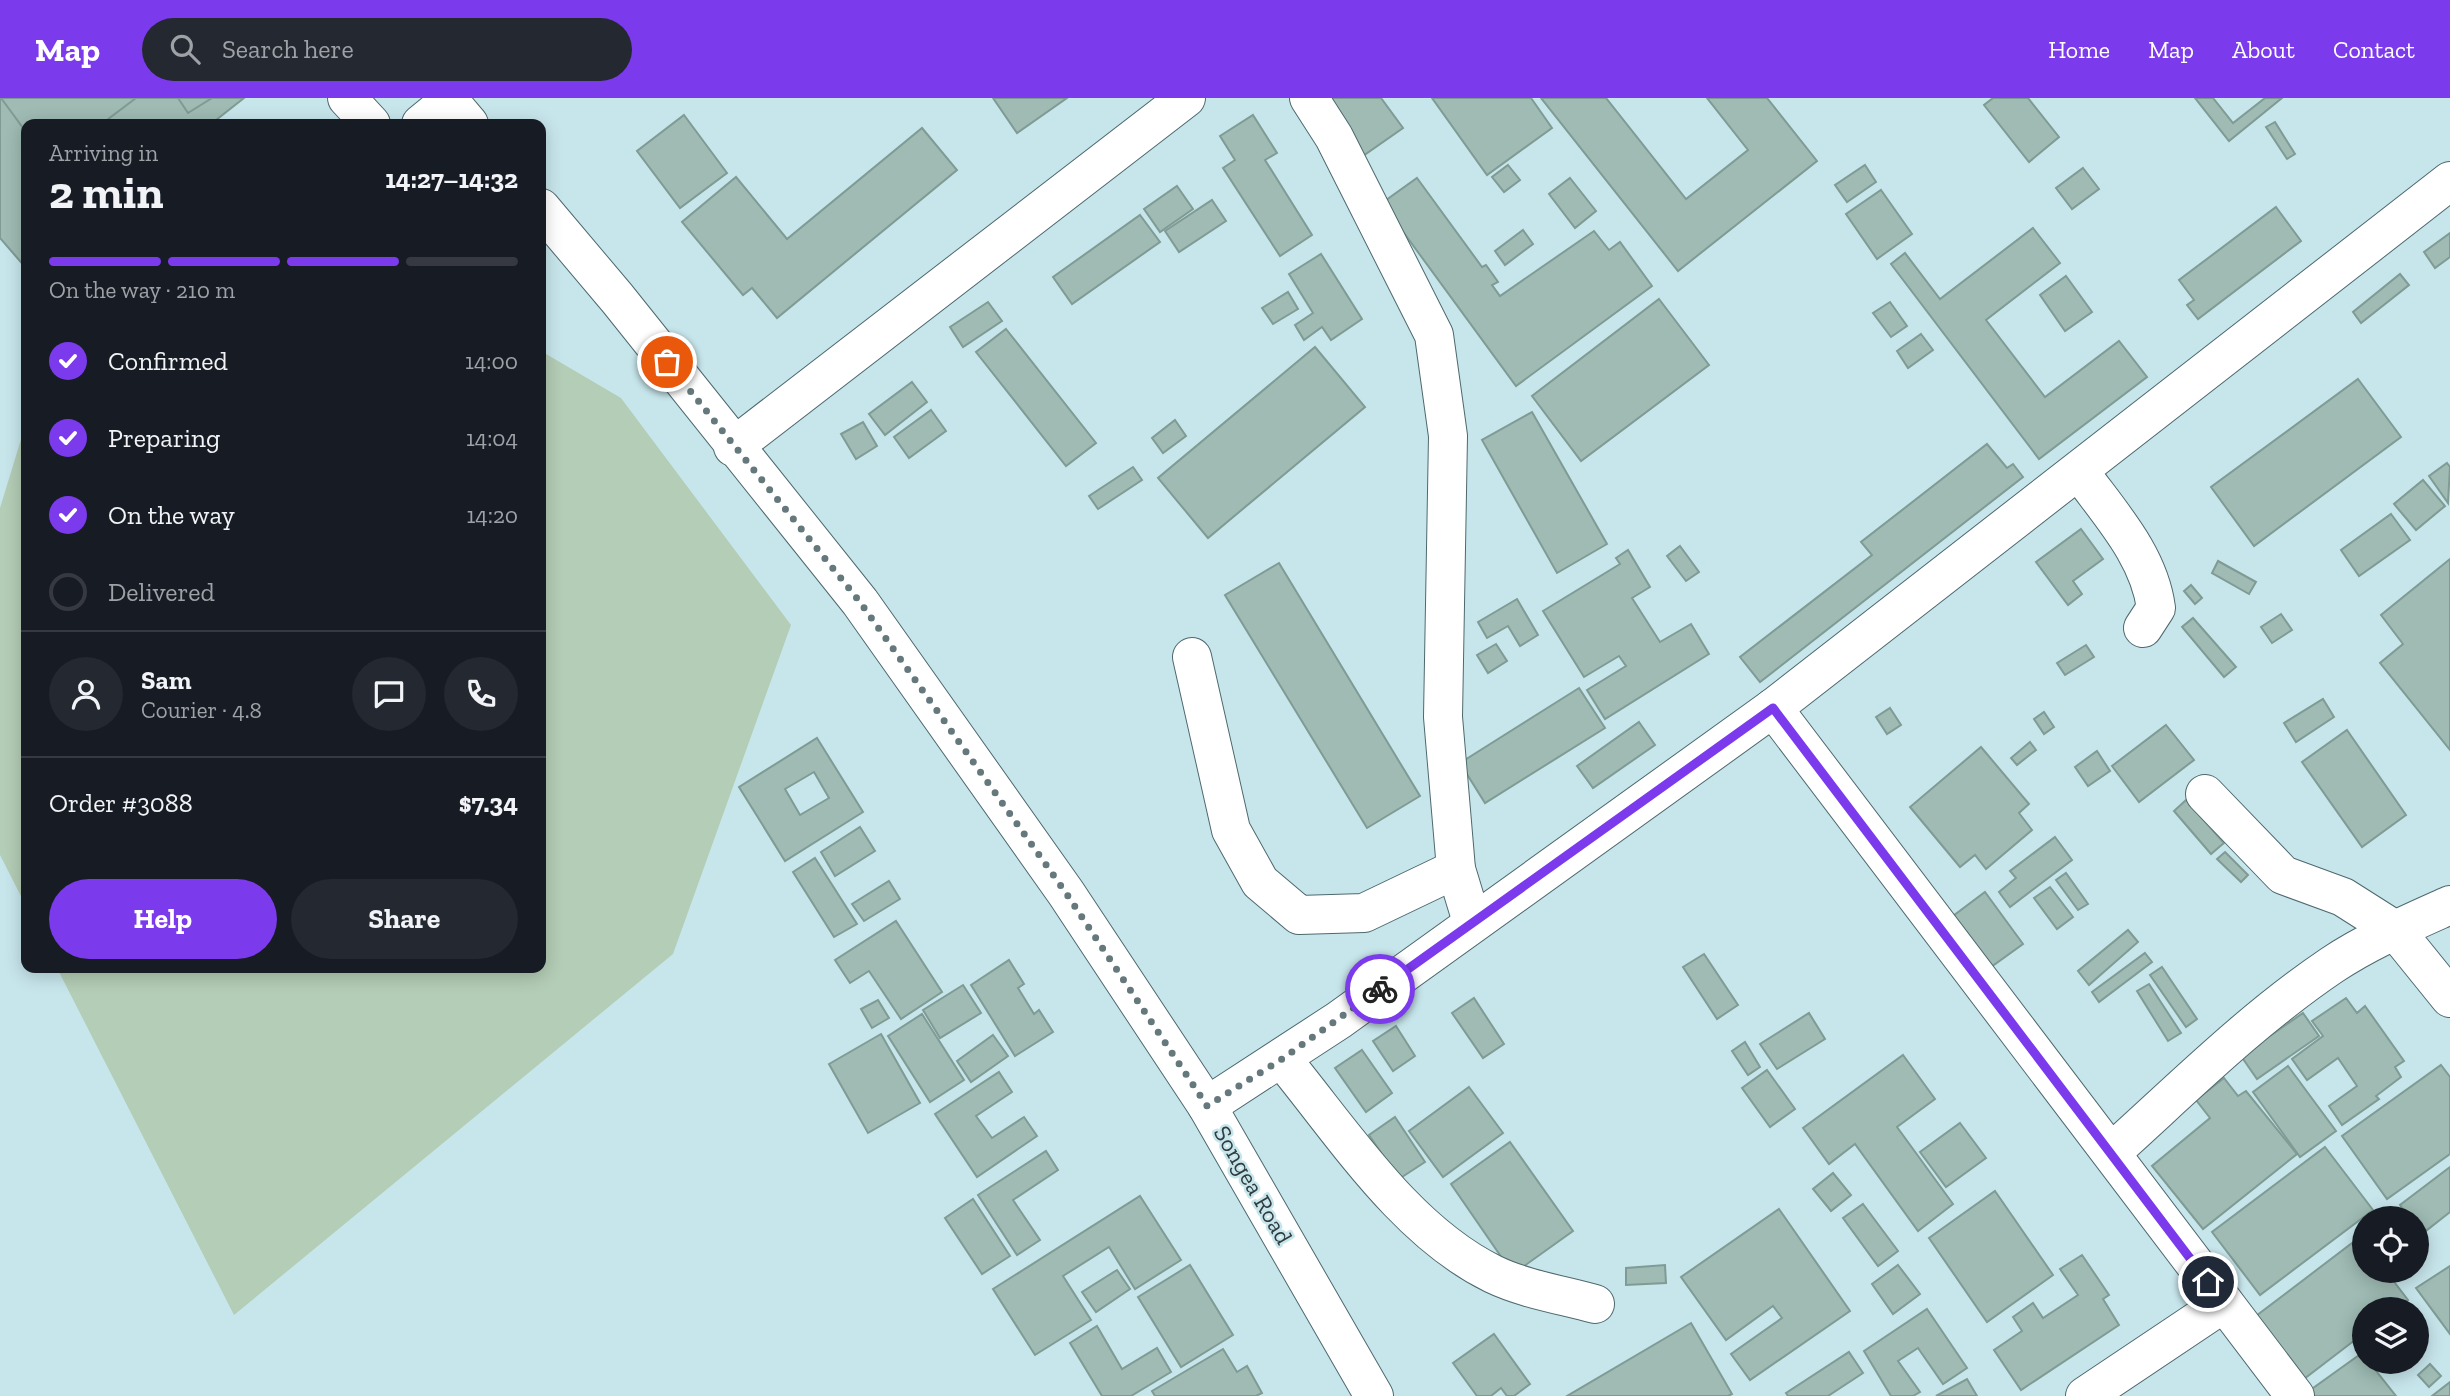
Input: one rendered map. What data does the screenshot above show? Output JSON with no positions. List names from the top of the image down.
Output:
{
  "streets": {
    "main road": ["Songea Road"]
  },
  "page": {
    "header": "Map",
    "search": "Search here",
    "nav": [
      "Home",
      "Map",
      "About",
      "Contact"
    ],
    "heading": ["2 min", "Arriving in", "14:27–14:32"],
    "panel": [
      "Sam",
      "Courier · 4.8",
      "Order #3088",
      "$7.34"
    ],
    "bar": "On the way · 210 m",
    "list": [
      ["Confirmed", "14:00"],
      ["Preparing", "14:04"],
      ["On the way", "14:20"],
      "Delivered"
    ],
    "buttons": ["Help", "Share"]
  }
}
